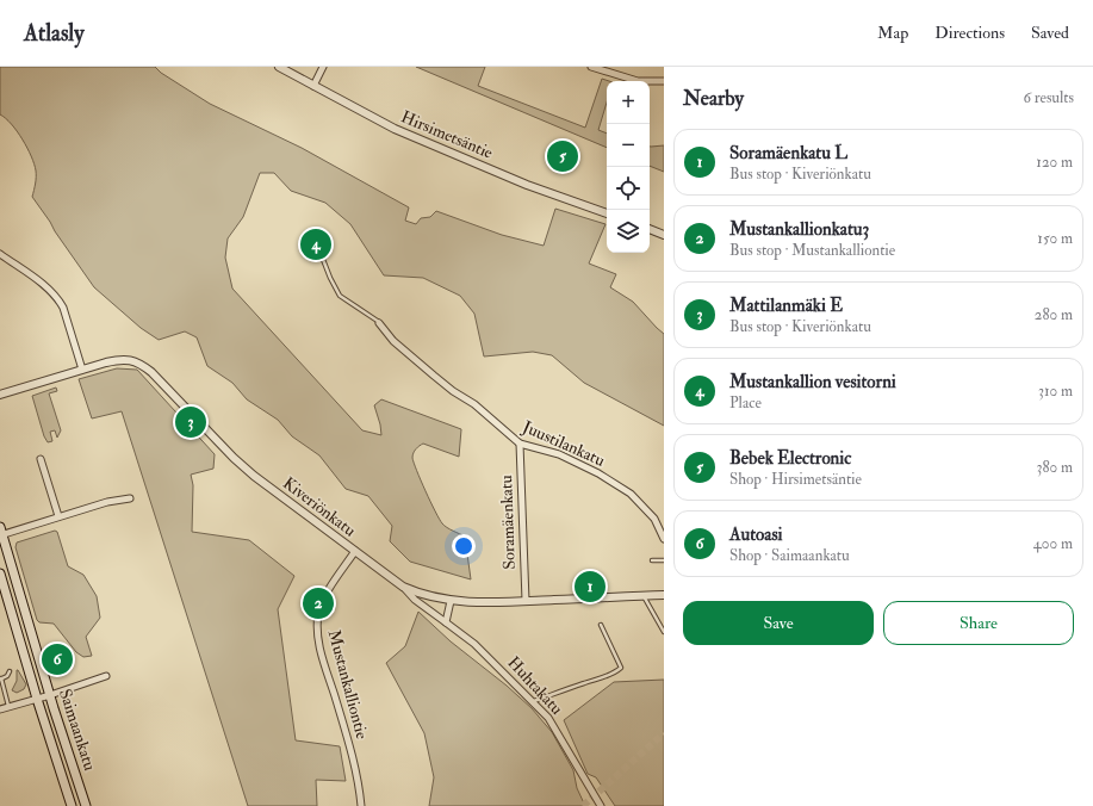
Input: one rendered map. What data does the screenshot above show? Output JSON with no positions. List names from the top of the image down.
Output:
{
  "streets": {
    "main road": ["Saimaankatu"],
    "street": [
      "Hirsimetsäntie",
      "Juustilankatu",
      "Kiveriönkatu",
      "Soramäenkatu",
      "Mustankalliontie",
      "Huhtakatu"
    ]
  },
  "crossings": [
    ["Juustilankatu", "Soramäenkatu"],
    ["Kiveriönkatu", "Soramäenkatu"],
    ["Kiveriönkatu", "Mustankalliontie"],
    ["Kiveriönkatu", "Huhtakatu"]
  ],
  "page": {
    "header": "Atlasly",
    "nav": ["Map", "Directions", "Saved"],
    "heading": ["Nearby", "6 results"],
    "map_buttons": ["+", "−"],
    "list": [
      {
        "mark": "1",
        "name": "Soramäenkatu L",
        "note": "Bus stop · Kiveriönkatu",
        "value": "120 m"
      },
      {
        "mark": "2",
        "name": "Mustankallionkatu3",
        "note": "Bus stop · Mustankalliontie",
        "value": "150 m"
      },
      {
        "mark": "3",
        "name": "Mattilanmäki E",
        "note": "Bus stop · Kiveriönkatu",
        "value": "280 m"
      },
      {
        "mark": "4",
        "name": "Mustankallion vesitorni",
        "note": "Place",
        "value": "310 m"
      },
      {
        "mark": "5",
        "name": "Bebek Electronic",
        "note": "Shop · Hirsimetsäntie",
        "value": "380 m"
      },
      {
        "mark": "6",
        "name": "Autoasi",
        "note": "Shop · Saimaankatu",
        "value": "400 m"
      }
    ],
    "pins": [
      "5",
      "4",
      "3",
      "1",
      "2",
      "6"
    ],
    "buttons": ["Save", "Share"]
  }
}
